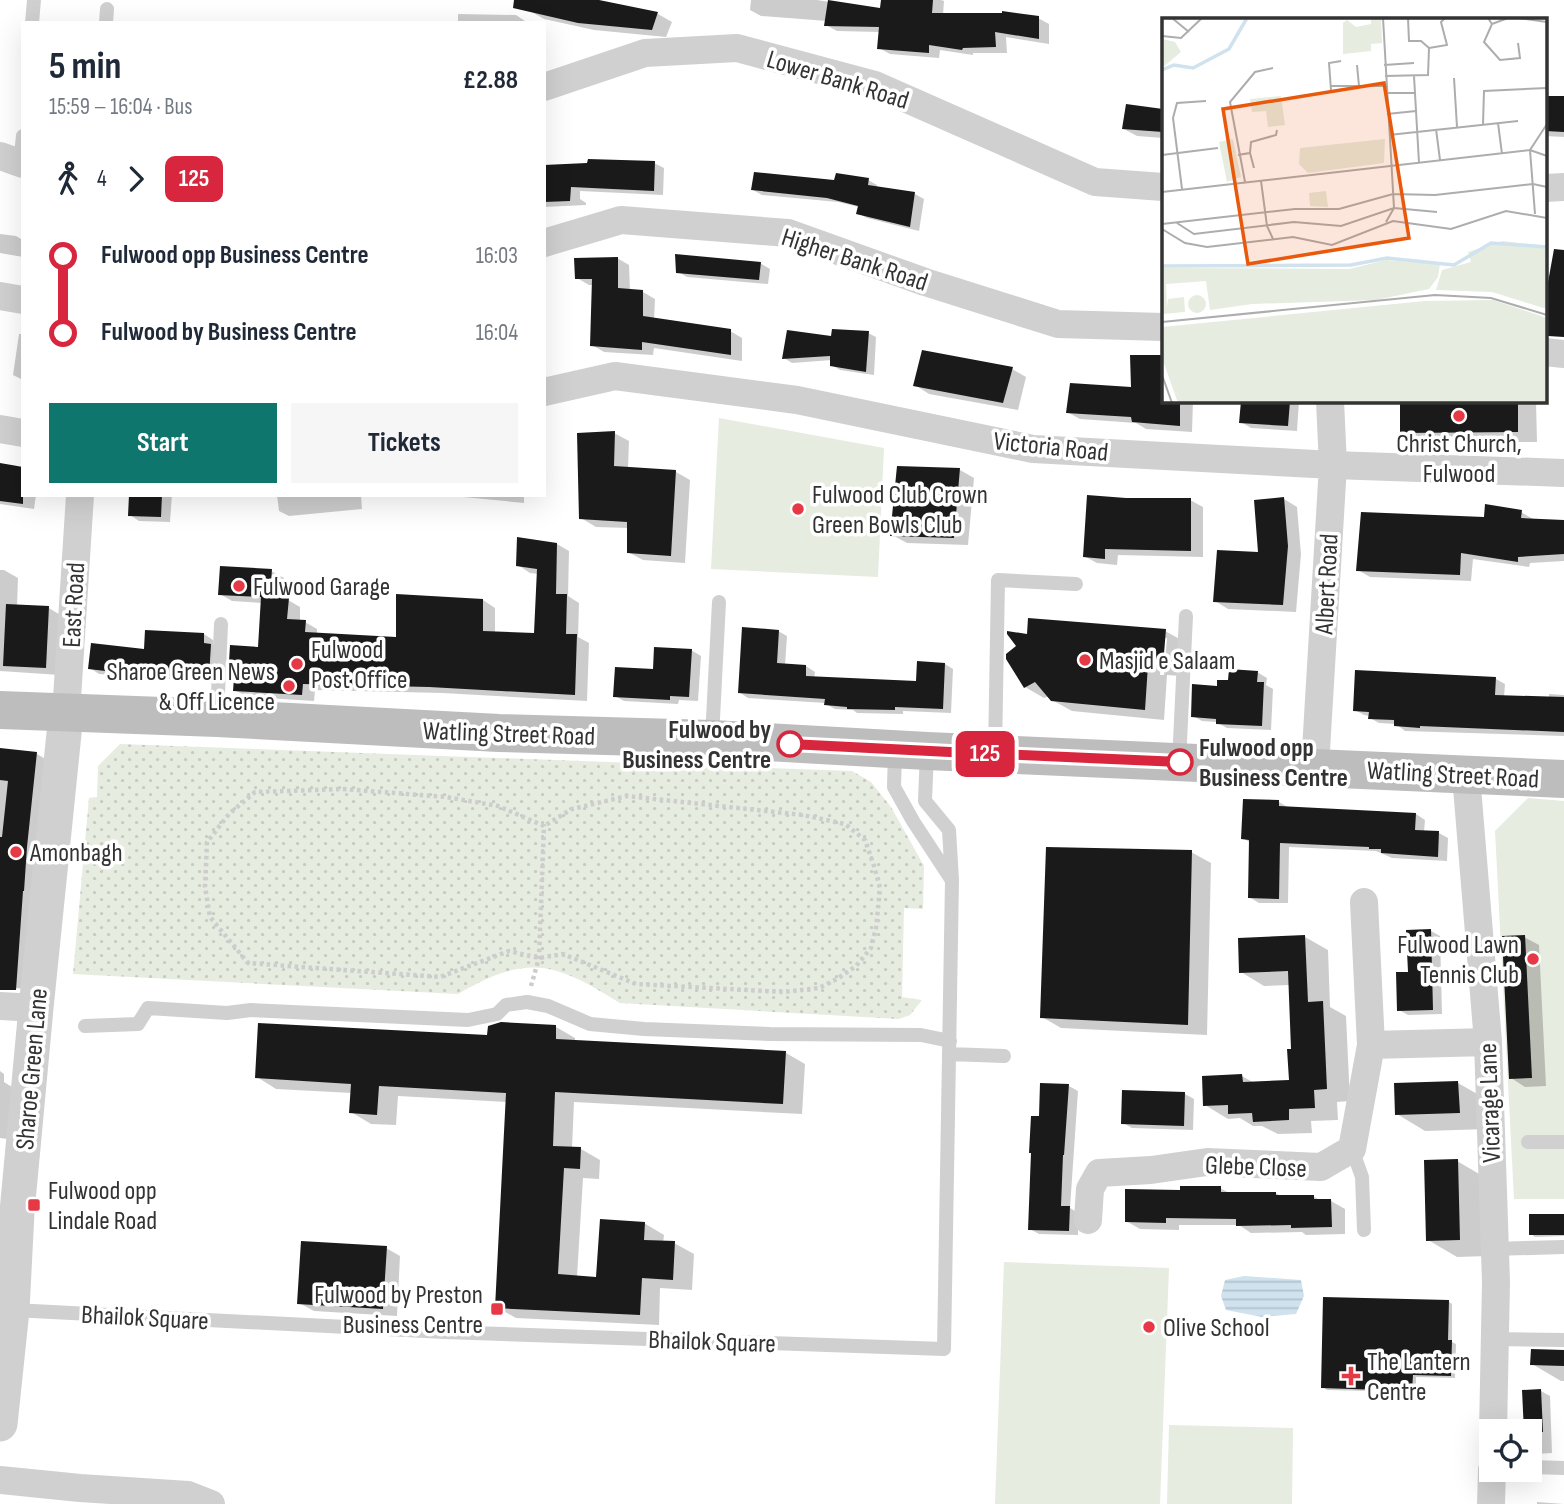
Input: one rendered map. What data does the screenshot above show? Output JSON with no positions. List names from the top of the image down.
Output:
{
  "streets": {
    "main road": ["Watling Street Road"],
    "street": [
      "Lower Bank Road",
      "Higher Bank Road",
      "Victoria Road",
      "Albert Road",
      "East Road",
      "Sharoe Green Lane",
      "Vicarage Lane",
      "Glebe Close"
    ],
    "lane": ["Bhailok Square"]
  },
  "crossings": [
    ["Victoria Road", "Albert Road"],
    ["Albert Road", "Watling Street Road"],
    ["East Road", "Watling Street Road"],
    ["East Road", "Sharoe Green Lane"],
    ["Watling Street Road", "Sharoe Green Lane"],
    ["Watling Street Road", "Vicarage Lane"],
    ["Watling Street Road", "Bhailok Square"],
    ["Sharoe Green Lane", "Bhailok Square"]
  ],
  "places": {
    "other": [
      "Christ Church, Fulwood",
      "Fulwood Club Crown Green Bowls Club",
      "Fulwood Garage",
      "Masjid e Salaam",
      "Fulwood Post Office",
      "Sharoe Green News & Off Licence",
      "Fulwood by Business Centre",
      "Fulwood opp Business Centre",
      "Amonbagh",
      "Fulwood Lawn Tennis Club",
      "Olive School"
    ],
    "transit": ["Fulwood opp Lindale Road", "Fulwood by Preston Business Centre"],
    "health": ["The Lantern Centre"]
  },
  "lines": ["bus line 125"],
  "page": {
    "on_map": "125",
    "heading": ["5 min", "15:59 – 16:04 · Bus", "£2.88"],
    "legs": ["4", "125"],
    "list": [
      {
        "name": "Fulwood opp Business Centre",
        "value": "16:03"
      },
      {
        "name": "Fulwood by Business Centre",
        "value": "16:04"
      }
    ],
    "buttons": ["Start", "Tickets"]
  }
}
